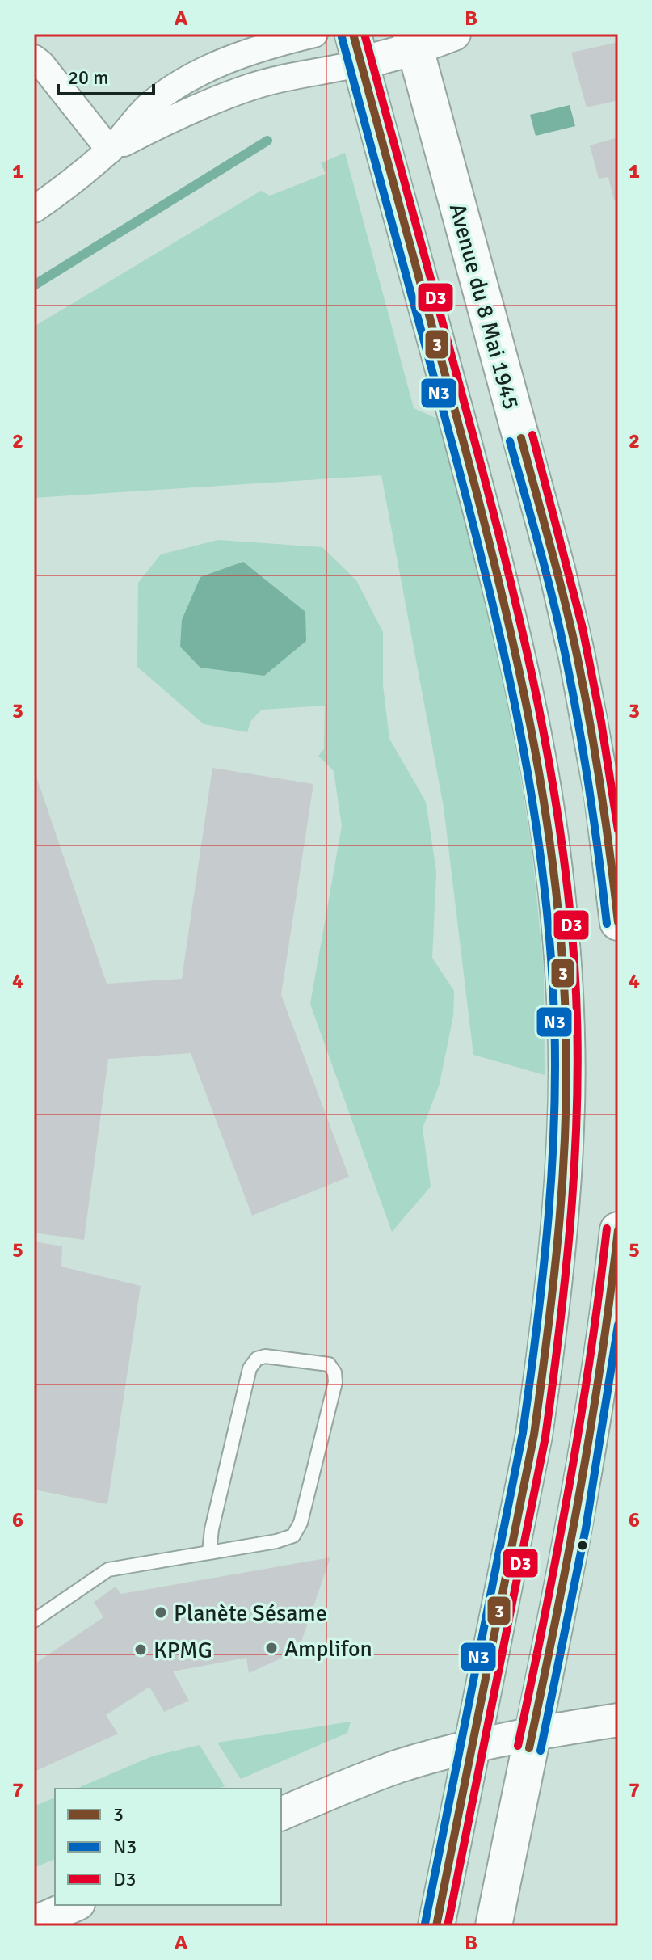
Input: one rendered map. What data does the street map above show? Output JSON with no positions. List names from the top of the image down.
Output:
{
  "streets": {
    "main road": ["Avenue du 8 Mai 1945"]
  },
  "places": ["Planète Sésame", "Amplifon", "KPMG"],
  "lines": ["transit line 3", "transit line D3", "transit line N3"],
  "legend": ["3", "N3", "D3"],
  "scale_bar": "20 m",
  "grid": {
    "columns": ["A", "B"],
    "rows": [
      "1",
      "2",
      "3",
      "4",
      "5",
      "6",
      "7"
    ]
  }
}
